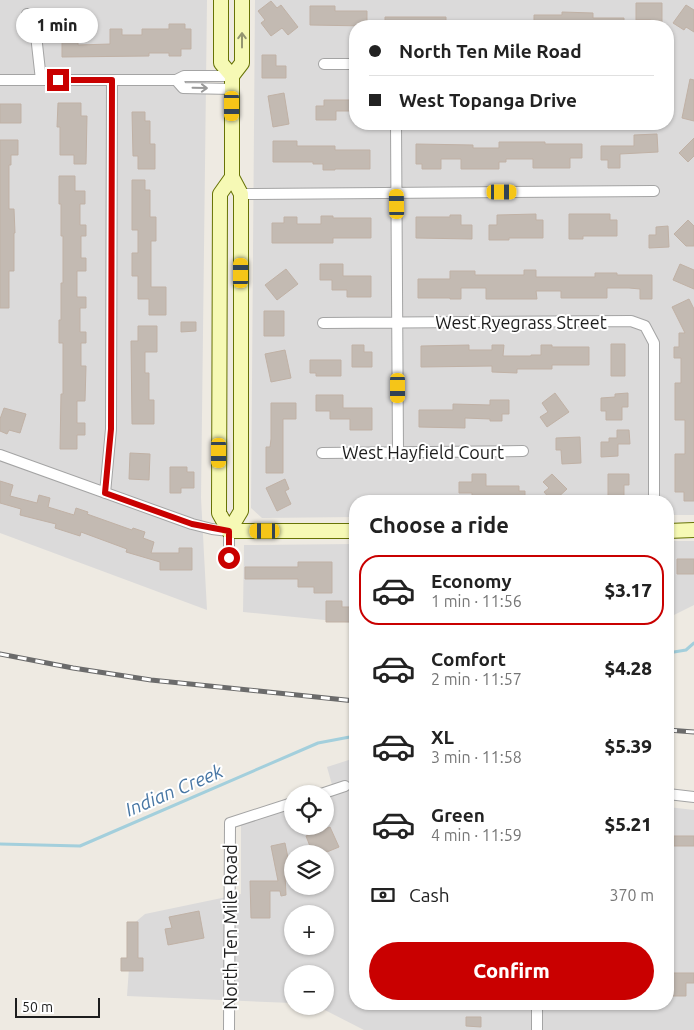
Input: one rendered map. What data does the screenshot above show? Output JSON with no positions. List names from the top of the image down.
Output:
{
  "streets": {
    "street": ["West Ryegrass Street", "West Hayfield Court", "North Ten Mile Road"]
  },
  "water": ["Indian Creek"],
  "scale_bar": "50 m",
  "page": {
    "bubble": "1 min",
    "banner": ["North Ten Mile Road", "West Topanga Drive"],
    "heading": "Choose a ride",
    "list": [
      {
        "name": "Economy",
        "note": "1 min · 11:56",
        "value": "$3.17"
      },
      {
        "name": "Comfort",
        "note": "2 min · 11:57",
        "value": "$4.28"
      },
      {
        "name": "XL",
        "note": "3 min · 11:58",
        "value": "$5.39"
      },
      {
        "name": "Green",
        "note": "4 min · 11:59",
        "value": "$5.21"
      }
    ],
    "map_buttons": ["+", "−"],
    "pay": ["Cash", "370 m"],
    "buttons": "Confirm",
    "scale": "50 m"
  }
}
